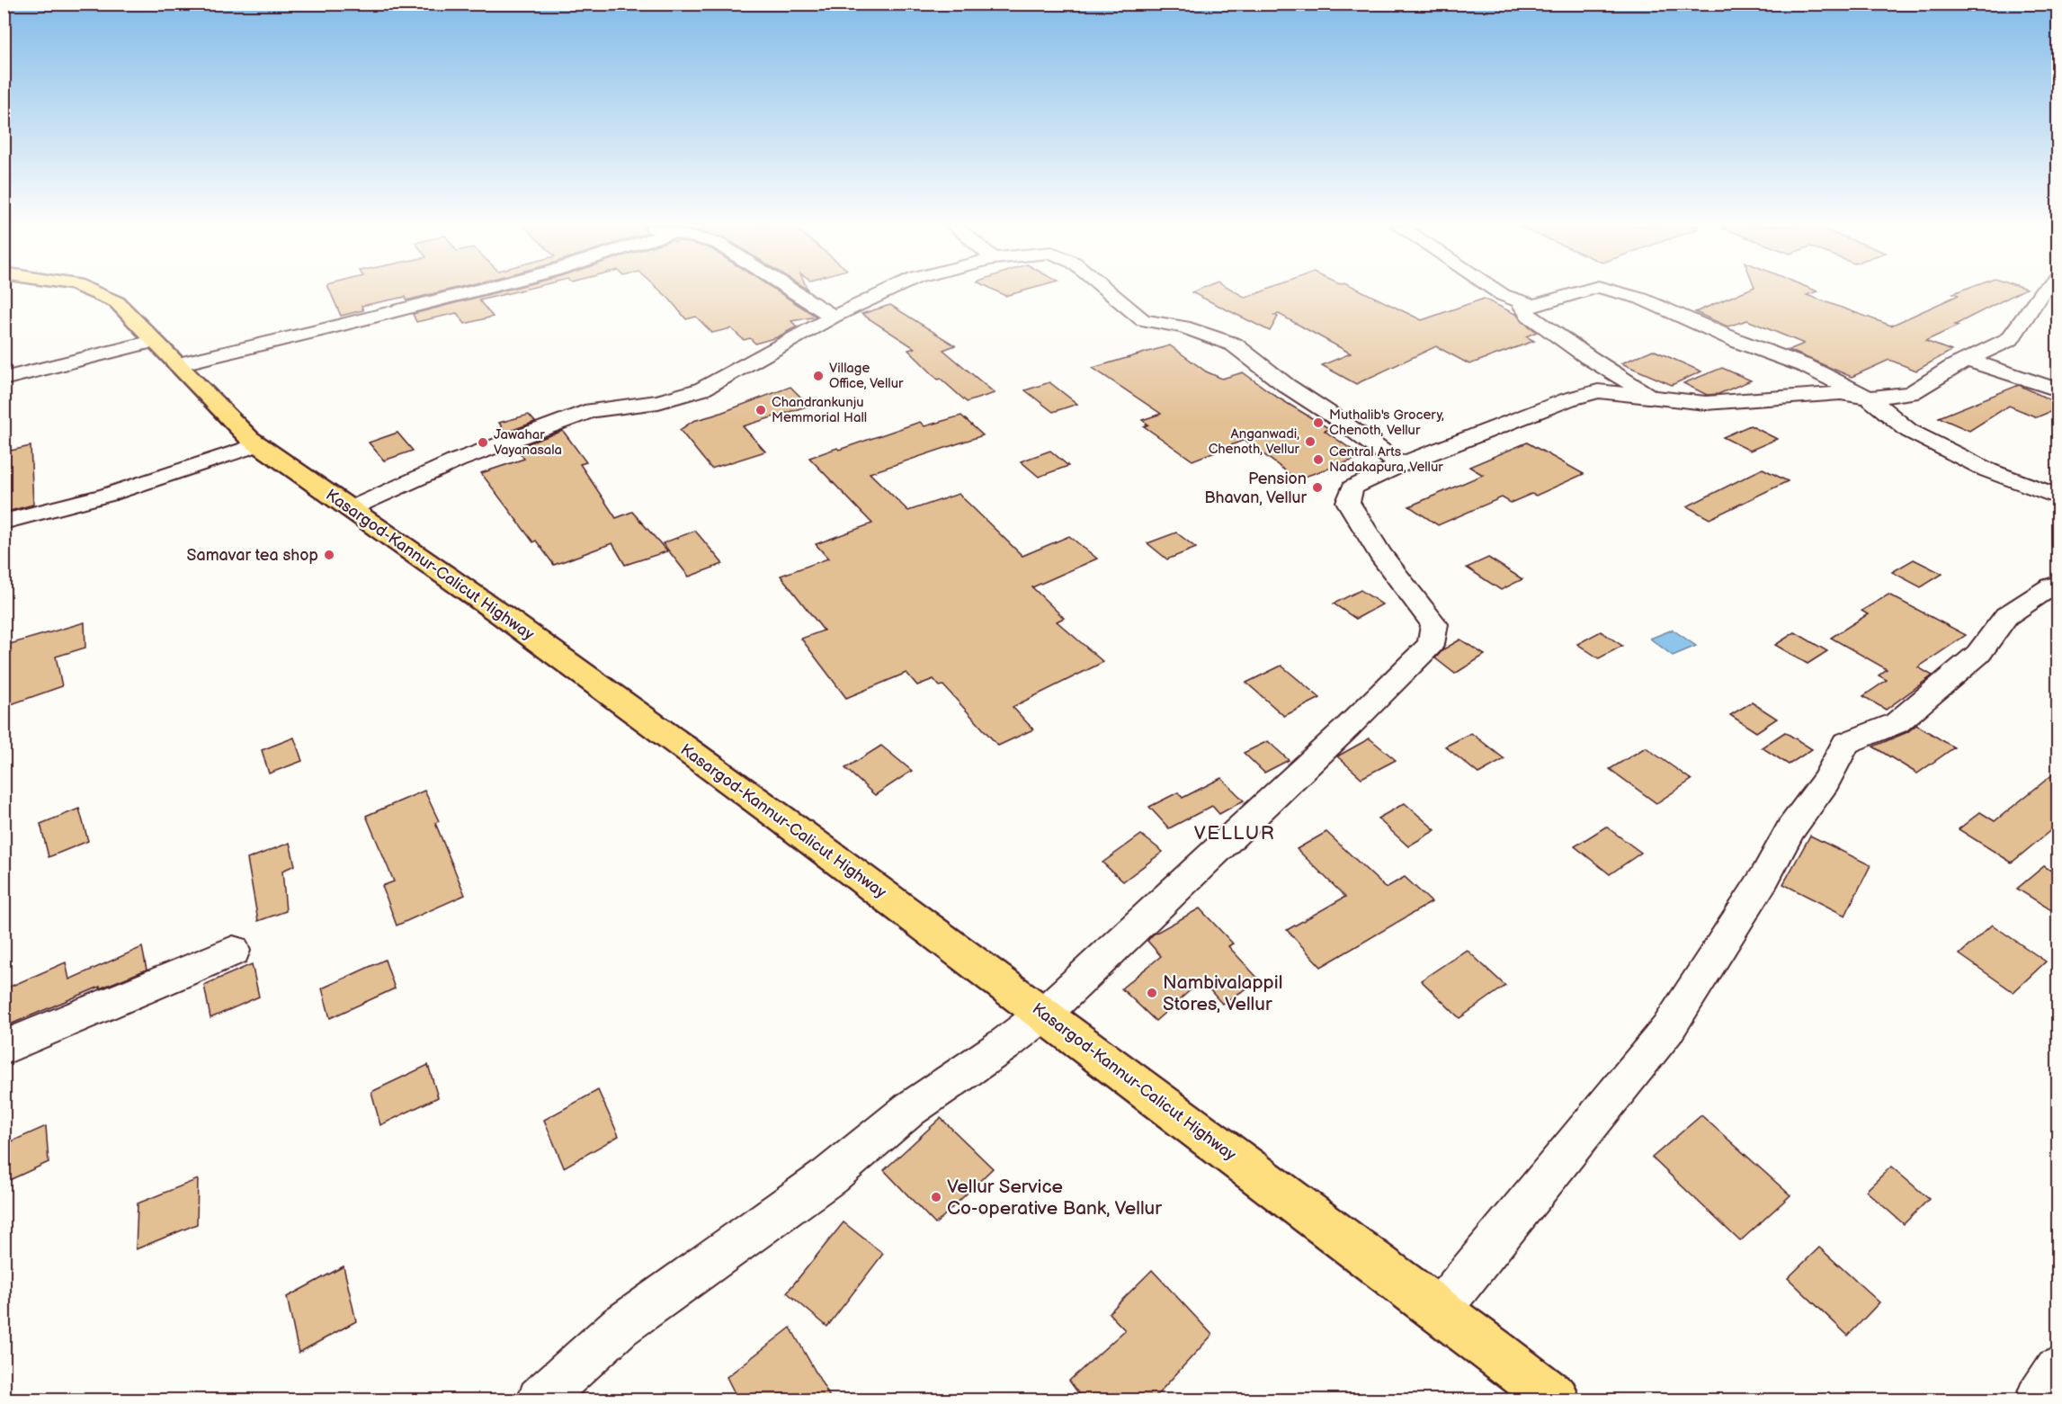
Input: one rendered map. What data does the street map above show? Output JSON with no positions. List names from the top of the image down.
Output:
{
  "streets": {
    "highway": ["Kasargod-Kannur-Calicut Highway"]
  },
  "districts": ["VELLUR"],
  "places": [
    "Village Office, Vellur",
    "Chandrankunju Memmorial Hall",
    "Muthalib's Grocery, Chenoth, Vellur",
    "Anganwadi, Chenoth, Vellur",
    "Jawahar Vayanasala",
    "Central Arts Nadakapura, Vellur",
    "Pension Bhavan, Vellur",
    "Samavar tea shop",
    "Nambivalappil Stores, Vellur",
    "Vellur Service Co-operative Bank, Vellur"
  ]
}
